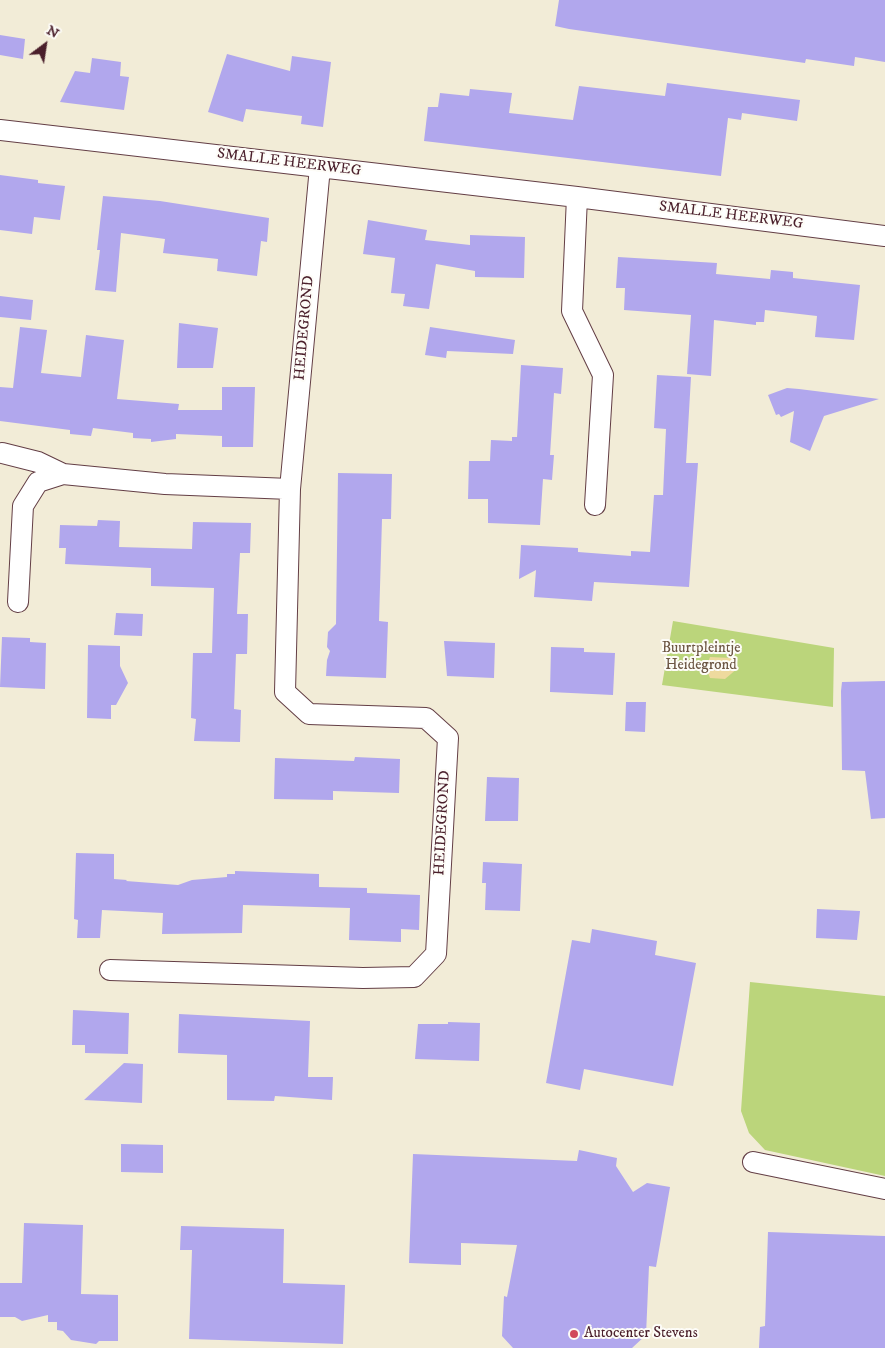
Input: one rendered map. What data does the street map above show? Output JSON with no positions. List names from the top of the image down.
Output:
{
  "streets": {
    "street": ["SMALLE HEERWEG", "HEIDEGROND"]
  },
  "crossings": [
    ["SMALLE HEERWEG", "HEIDEGROND"]
  ],
  "parks": ["Buurtpleintje Heidegrond"],
  "places": ["Autocenter Stevens"],
  "north": "top right"
}
